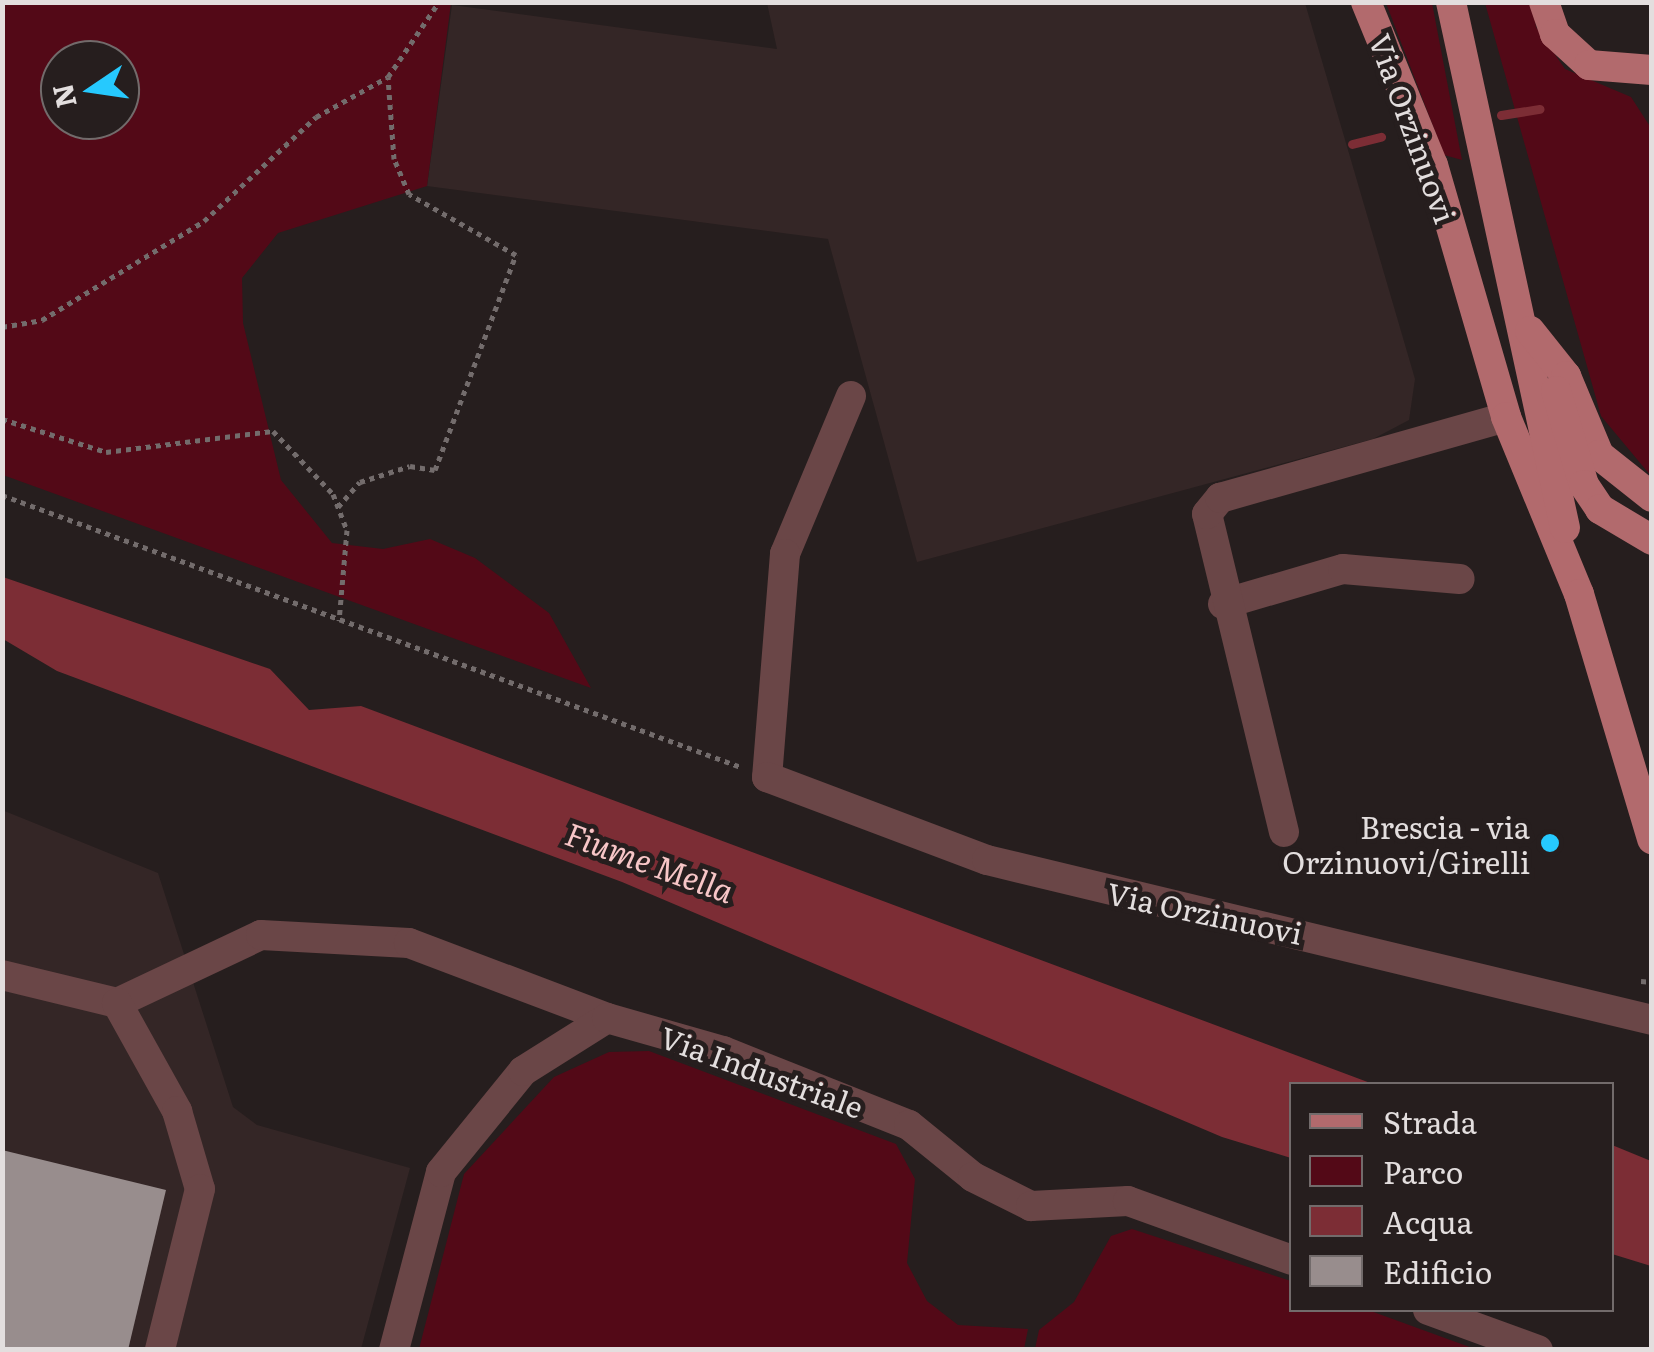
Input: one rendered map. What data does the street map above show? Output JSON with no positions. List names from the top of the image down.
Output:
{
  "streets": {
    "main road": ["Via Orzinuovi"],
    "street": ["Via Industriale"]
  },
  "water": ["Fiume Mella"],
  "places": ["Brescia - via Orzinuovi/Girelli"],
  "legend": [
    "Strada",
    "Parco",
    "Acqua",
    "Edificio"
  ],
  "north": "left"
}
